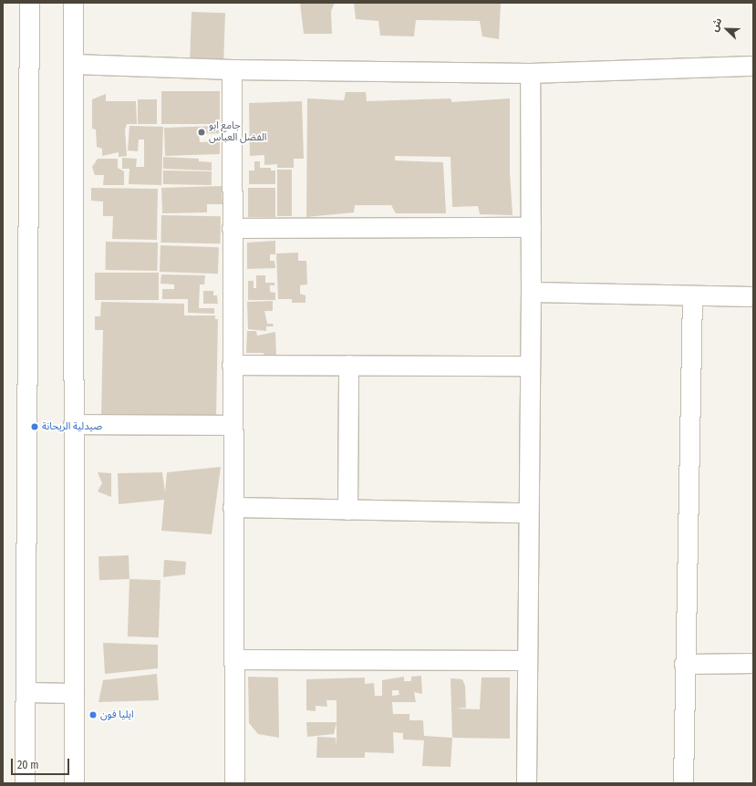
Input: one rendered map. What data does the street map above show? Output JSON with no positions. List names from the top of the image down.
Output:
{
  "places": ["جامع ابو الفضل العباس", "صيدلية الريحانة", "ايليا فون"],
  "scale_bar": "20 m",
  "north": "top left"
}
